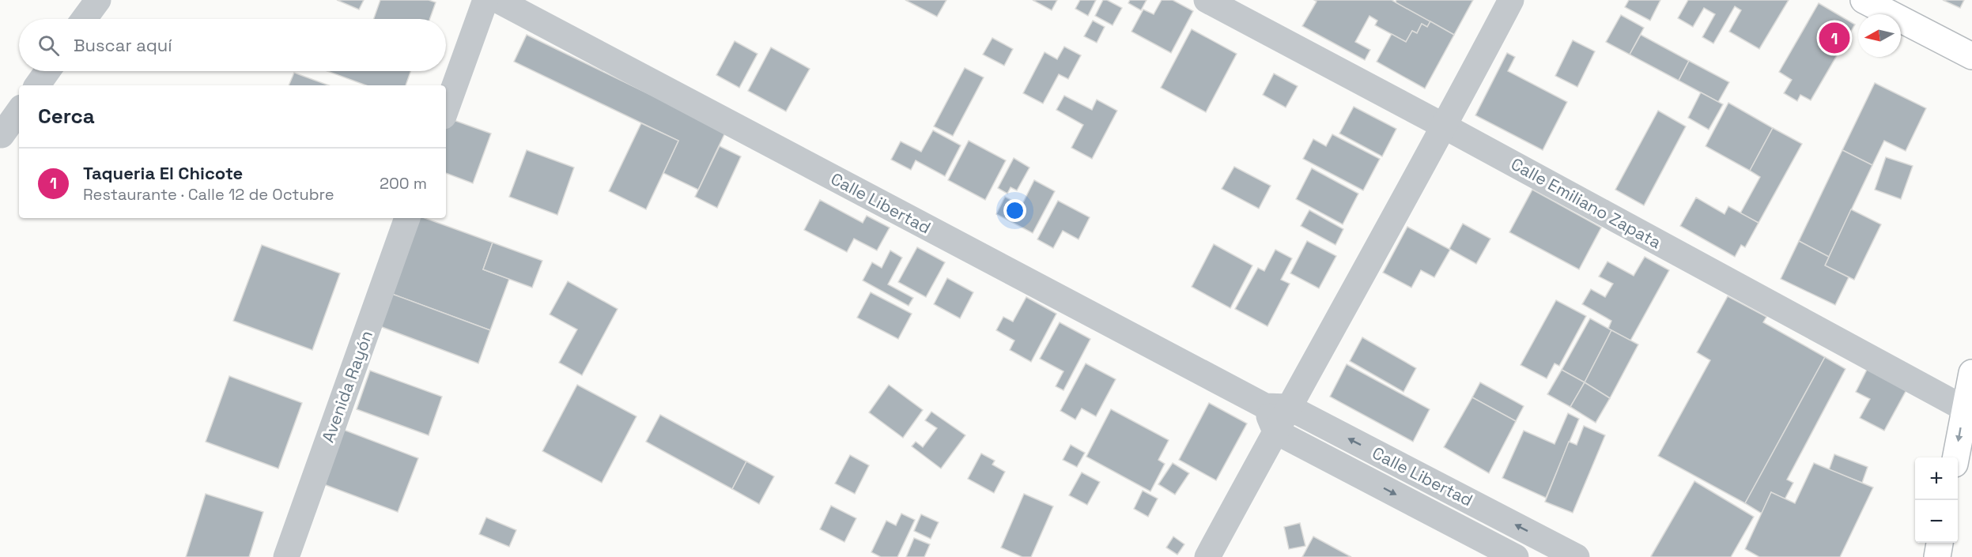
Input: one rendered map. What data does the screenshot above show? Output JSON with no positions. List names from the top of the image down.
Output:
{
  "streets": {
    "street": ["Calle Libertad", "Calle Emiliano Zapata", "Avenida Rayón"]
  },
  "north": "left",
  "page": {
    "search": "Buscar aquí",
    "pins": "1",
    "heading": "Cerca",
    "list": [
      {
        "mark": "1",
        "name": "Taqueria El Chicote",
        "note": "Restaurante · Calle 12 de Octubre",
        "value": "200 m"
      }
    ],
    "map_buttons": ["+", "−"]
  }
}
